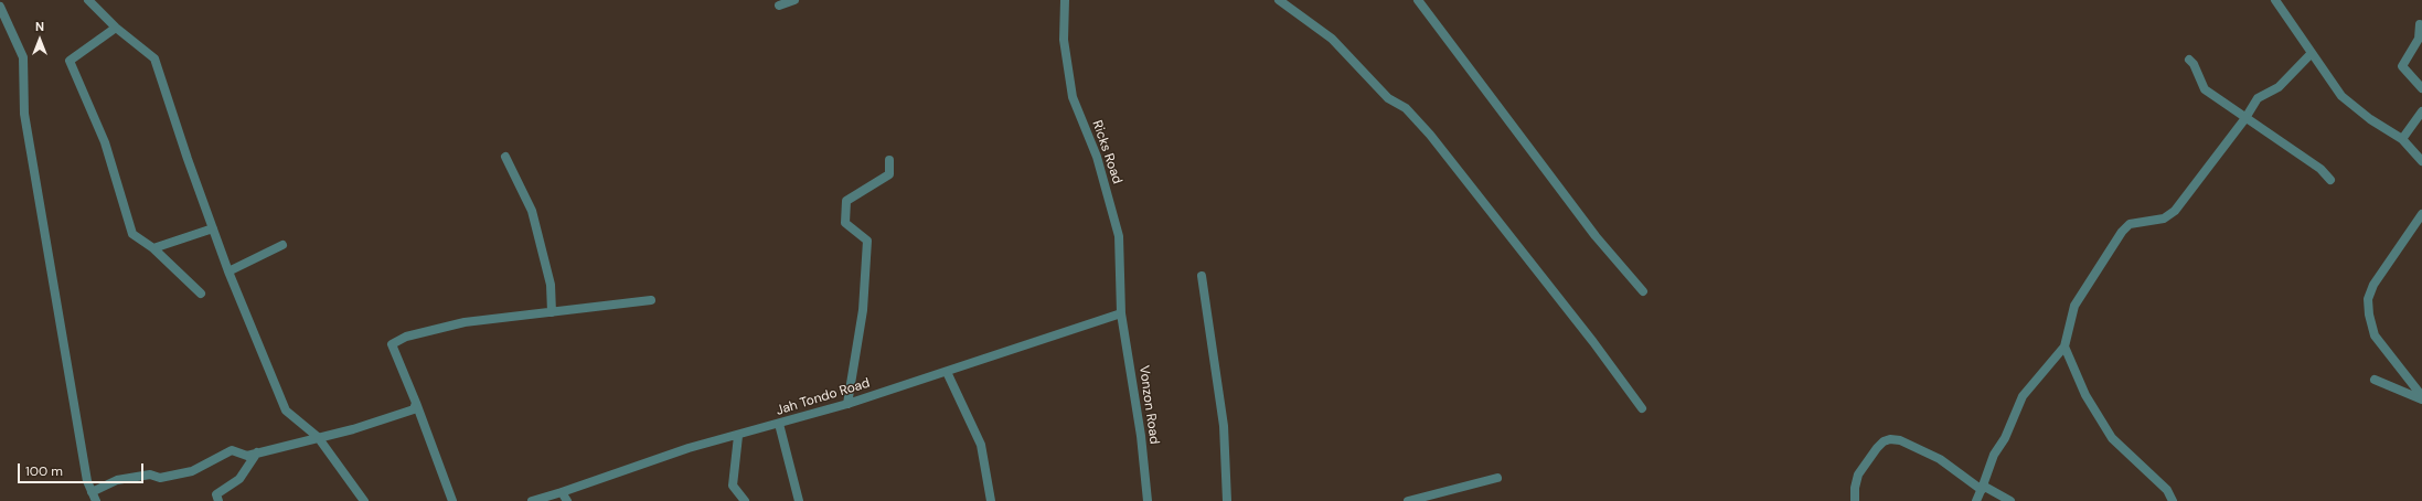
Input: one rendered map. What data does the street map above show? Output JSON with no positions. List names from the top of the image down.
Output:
{
  "streets": {
    "street": ["Ricks Road", "Jah Tondo Road", "Vonzon Road"]
  },
  "crossings": [
    ["Ricks Road", "Jah Tondo Road"],
    ["Ricks Road", "Vonzon Road"],
    ["Jah Tondo Road", "Vonzon Road"]
  ],
  "scale_bar": "100 m",
  "north": "top"
}
